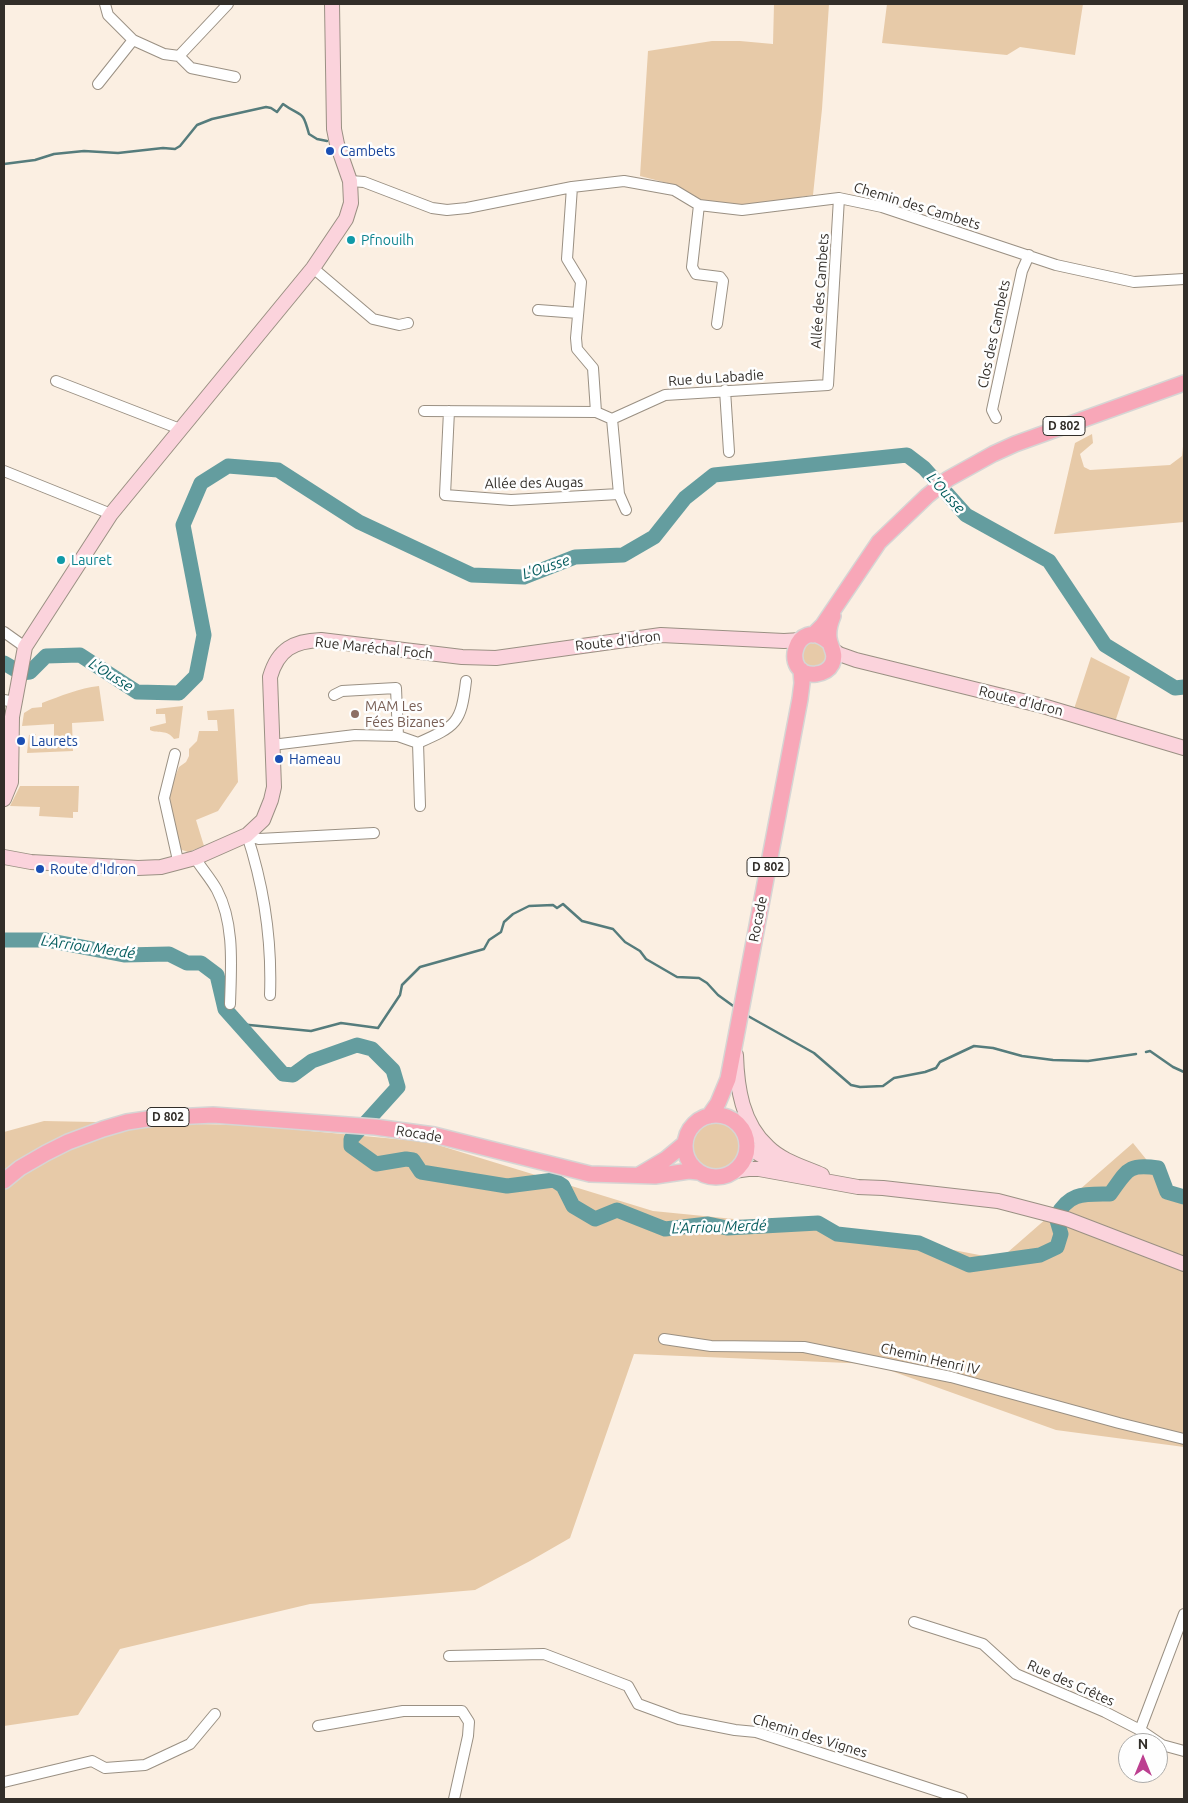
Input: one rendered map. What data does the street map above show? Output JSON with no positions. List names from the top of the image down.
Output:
{
  "streets": {
    "main road": ["D 802", "Rocade"],
    "street": [
      "Chemin des Cambets",
      "Allée des Cambets",
      "Clos des Cambets",
      "Rue du Labadie",
      "Allée des Augas",
      "Route d'Idron",
      "Rue Maréchal Foch",
      "Chemin Henri IV",
      "Rue des Crêtes",
      "Chemin des Vignes"
    ]
  },
  "crossings": [
    ["Chemin des Cambets", "Allée des Cambets"],
    ["Chemin des Cambets", "Clos des Cambets"],
    ["Allée des Cambets", "Rue du Labadie"],
    ["D 802", "Route d'Idron"],
    ["D 802", "Rocade"],
    ["Route d'Idron", "Rue Maréchal Foch"],
    ["Route d'Idron", "Rocade"]
  ],
  "water": ["L'Ousse", "L'Arriou Merdé"],
  "places": [
    "Cambets",
    "Pfnouilh",
    "Lauret",
    "MAM Les Fées Bizanes",
    "Laurets",
    "Hameau",
    "Route d'Idron"
  ],
  "north": "top"
}
